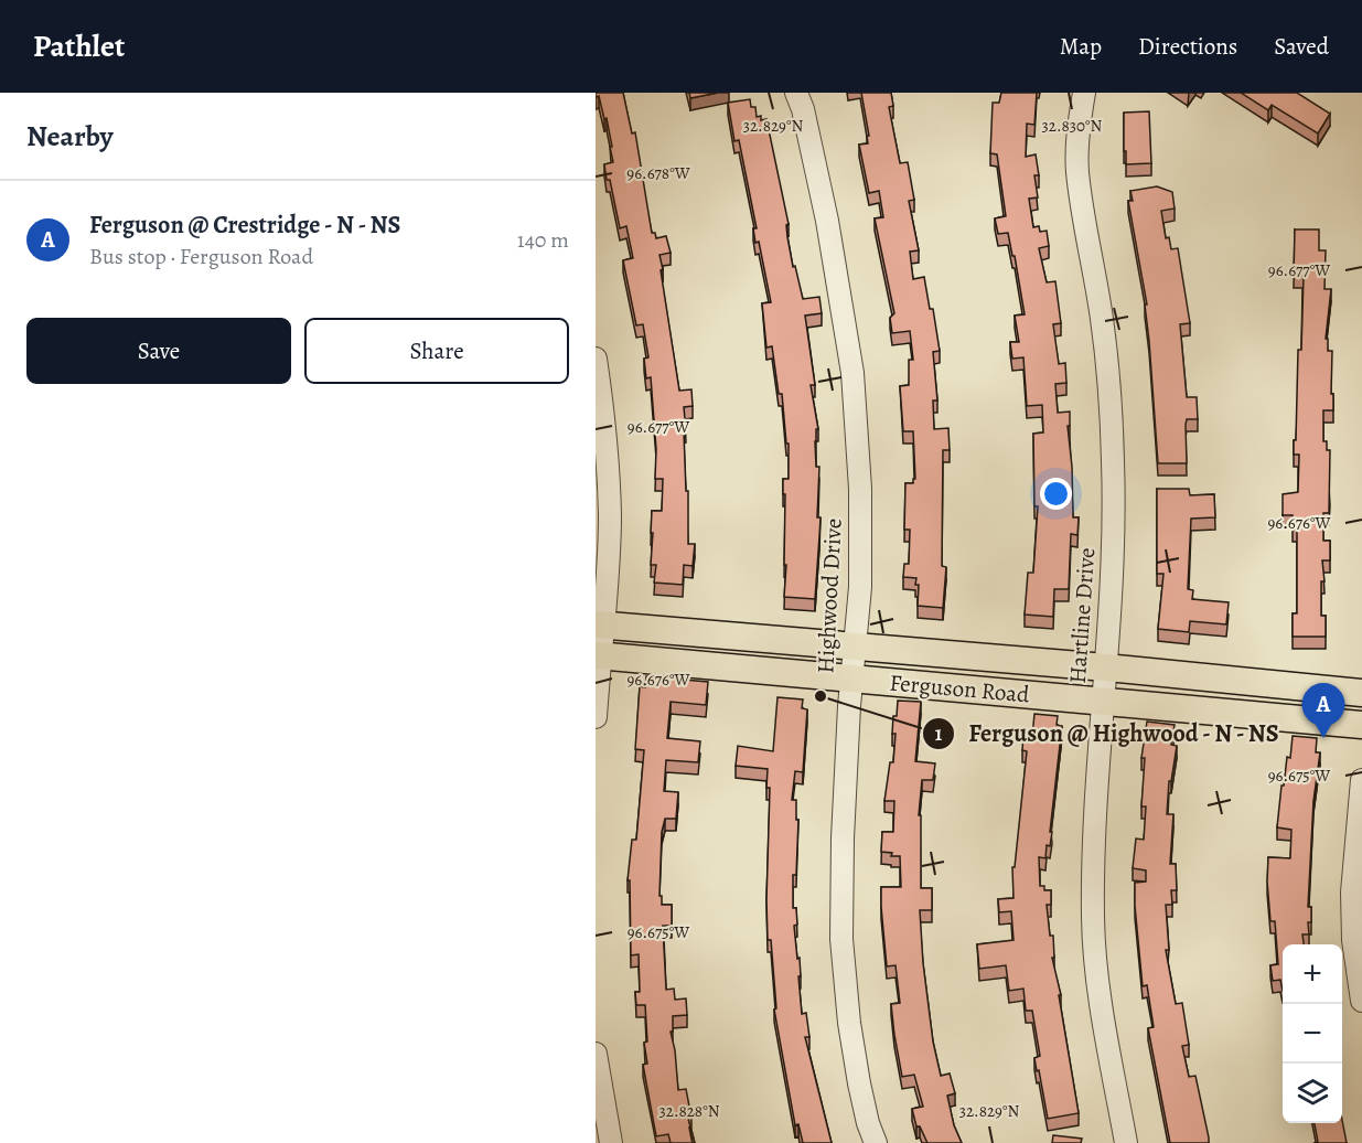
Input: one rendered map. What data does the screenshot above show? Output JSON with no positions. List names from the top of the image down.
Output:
{
  "streets": {
    "main road": ["Ferguson Road"],
    "street": ["Highwood Drive", "Hartline Drive"]
  },
  "crossings": [
    ["Highwood Drive", "Ferguson Road"],
    ["Hartline Drive", "Ferguson Road"]
  ],
  "places": ["Ferguson @ Highwood - N - NS"],
  "page": {
    "header": "Pathlet",
    "nav": ["Map", "Directions", "Saved"],
    "heading": "Nearby",
    "list": [
      {
        "mark": "A",
        "name": "Ferguson @ Crestridge - N - NS",
        "note": "Bus stop · Ferguson Road",
        "value": "140 m"
      }
    ],
    "buttons": ["Save", "Share"],
    "pins": "A",
    "map_buttons": ["+", "−"]
  },
  "coordinates": [
    "32.829°N",
    "32.830°N",
    "96.678°W",
    "96.677°W",
    "96.676°W",
    "96.675°W",
    "32.828°N"
  ]
}
